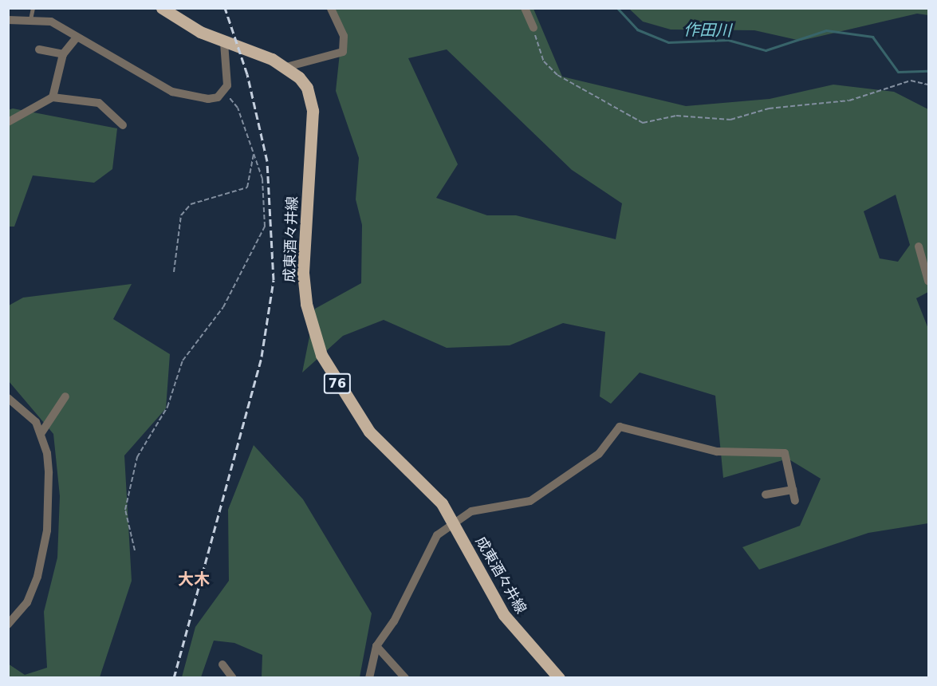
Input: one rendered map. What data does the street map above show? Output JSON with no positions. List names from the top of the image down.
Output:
{
  "streets": {
    "main road": ["成東酒々井線", "76"]
  },
  "districts": ["大木"],
  "water": ["作田川"]
}
